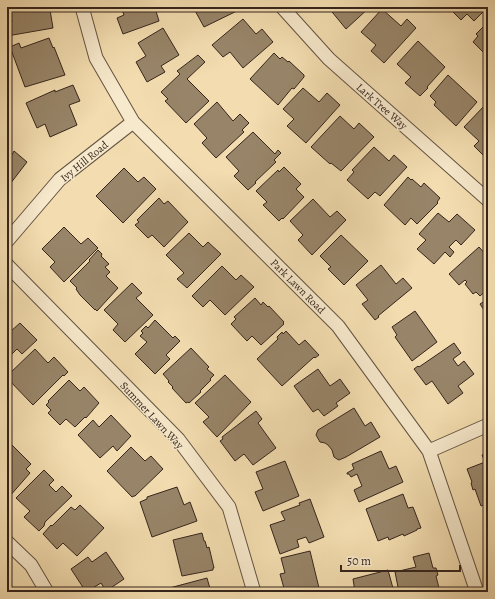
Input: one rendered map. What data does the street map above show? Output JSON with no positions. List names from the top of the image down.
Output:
{
  "streets": {
    "street": [
      "Lark Tree Way",
      "Ivy Hill Road",
      "Park Lawn Road",
      "Summer Lawn Way"
    ]
  },
  "crossings": [
    ["Ivy Hill Road", "Park Lawn Road"]
  ],
  "scale_bar": "50 m"
}
